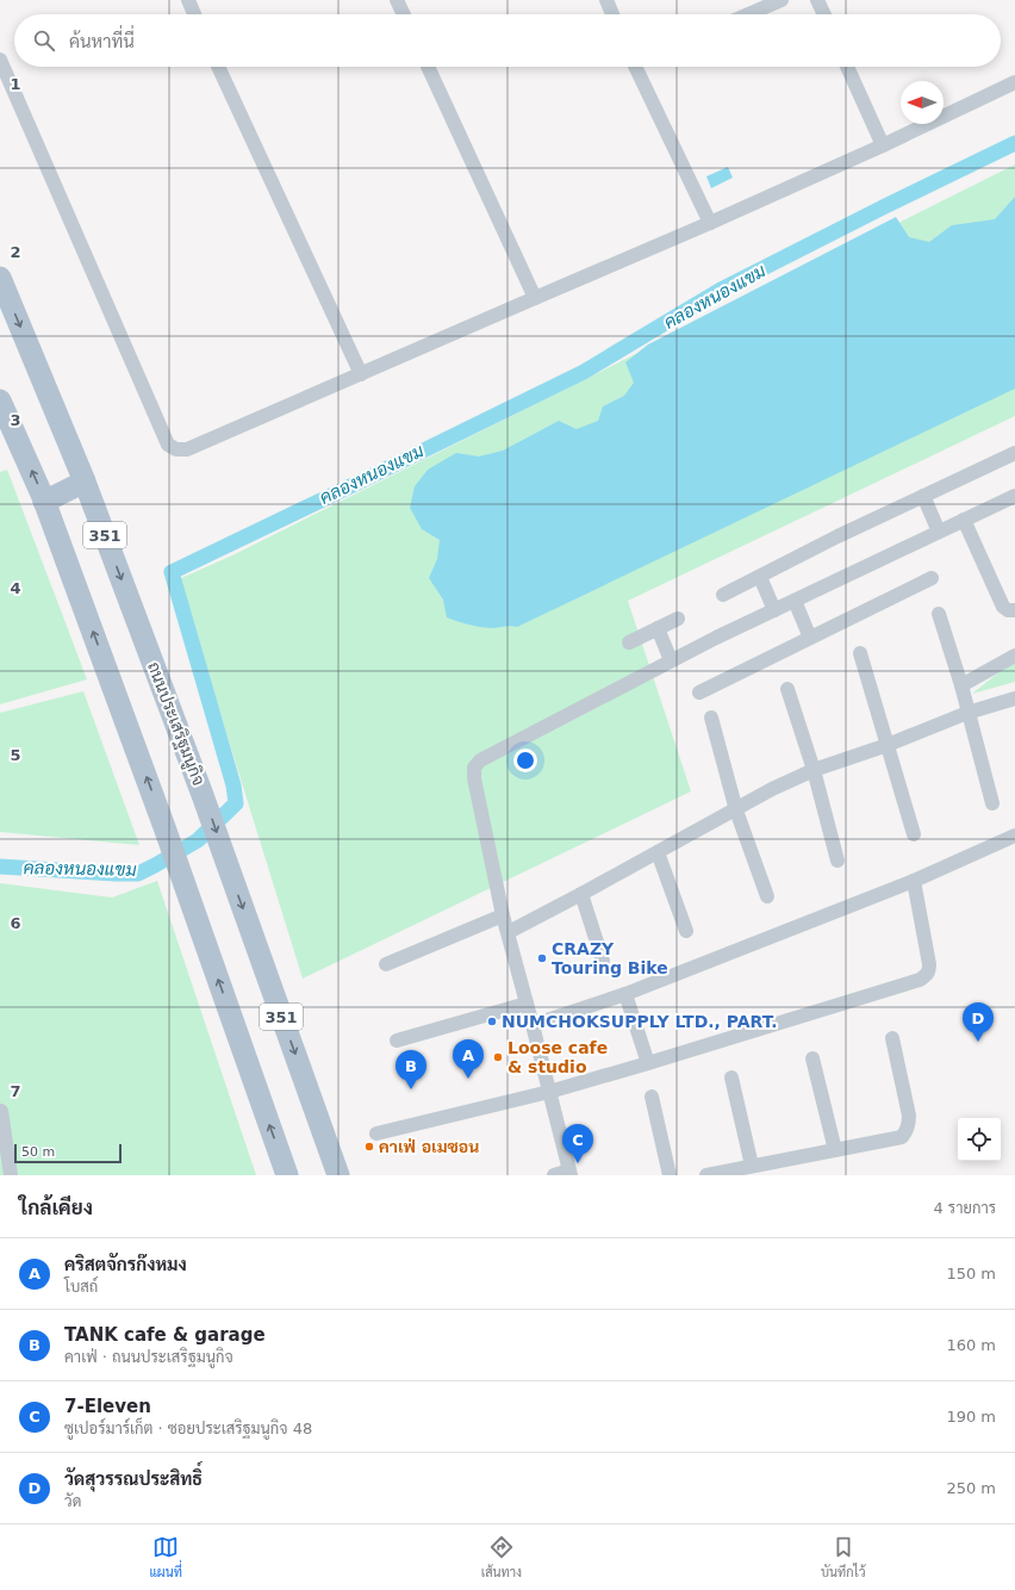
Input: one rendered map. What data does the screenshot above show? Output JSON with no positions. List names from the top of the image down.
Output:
{
  "streets": {
    "main road": ["351", "ถนนประเสริฐมนูกิจ"]
  },
  "water": ["คลองหนองแขม"],
  "places": [
    "CRAZY Touring Bike",
    "NUMCHOKSUPPLY LTD., PART.",
    "Loose cafe & studio",
    "คาเฟ่ อเมซอน"
  ],
  "scale_bar": "50 m",
  "north": "left",
  "page": {
    "search": "ค้นหาที่นี่",
    "pins": [
      "D",
      "A",
      "B",
      "C"
    ],
    "scale": "50 m",
    "heading": ["ใกล้เคียง", "4 รายการ"],
    "list": [
      {
        "mark": "A",
        "name": "คริสตจักรก๊งหมง",
        "note": "โบสถ์",
        "value": "150 m"
      },
      {
        "mark": "B",
        "name": "TANK cafe & garage",
        "note": "คาเฟ่ · ถนนประเสริฐมนูกิจ",
        "value": "160 m"
      },
      {
        "mark": "C",
        "name": "7-Eleven",
        "note": "ซูเปอร์มาร์เก็ต · ซอยประเสริฐมนูกิจ 48",
        "value": "190 m"
      },
      {
        "mark": "D",
        "name": "วัดสุวรรณประสิทธิ์",
        "note": "วัด",
        "value": "250 m"
      }
    ],
    "nav": ["แผนที่", "เส้นทาง", "บันทึกไว้"]
  },
  "grid": {
    "rows": [
      "1",
      "2",
      "3",
      "4",
      "5",
      "6",
      "7"
    ]
  }
}
